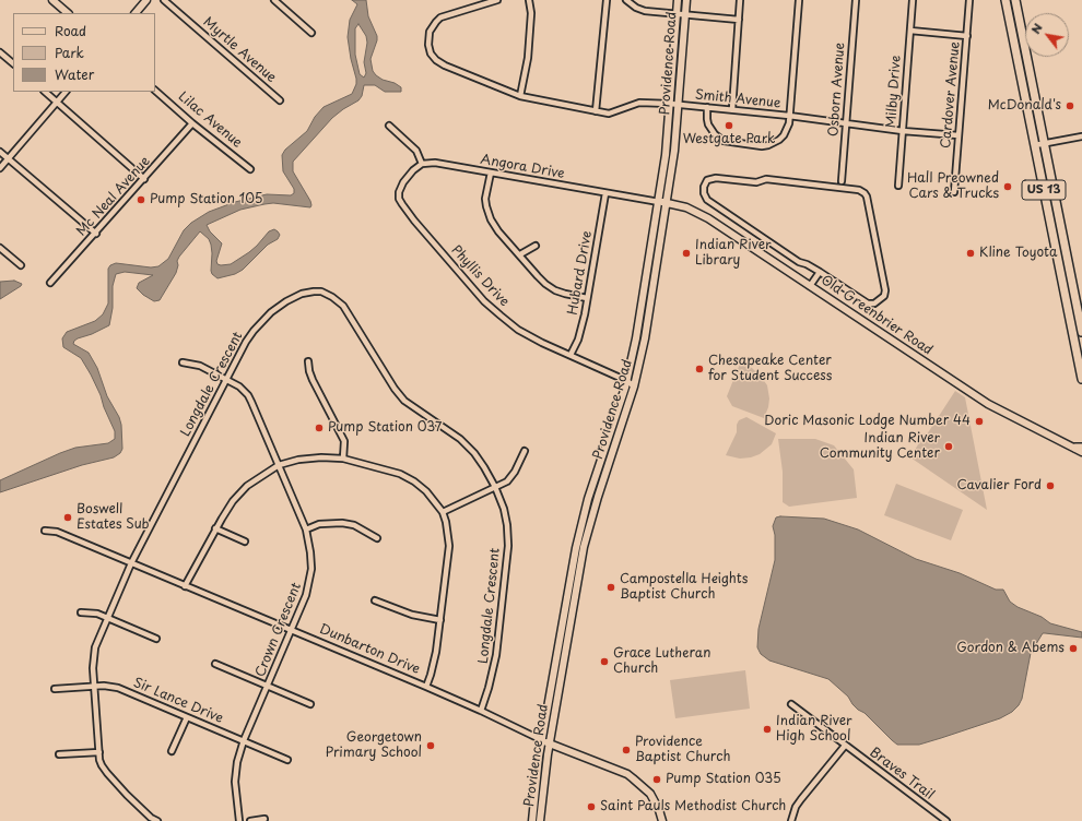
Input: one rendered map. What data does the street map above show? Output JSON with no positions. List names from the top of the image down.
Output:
{
  "streets": {
    "main road": [
      "Providence Road",
      "US 13",
      "Old Greenbrier Road",
      "Dunbarton Drive"
    ],
    "street": [
      "Myrtle Avenue",
      "Osborn Avenue",
      "Milby Drive",
      "Cardover Avenue",
      "Smith Avenue",
      "Lilac Avenue",
      "Angora Drive",
      "Mc Neal Avenue",
      "Hubard Drive",
      "Phyllis Drive",
      "Longdale Crescent",
      "Crown Crescent",
      "Sir Lance Drive",
      "Braves Trail"
    ]
  },
  "crossings": [
    ["Providence Road", "Smith Avenue"],
    ["Providence Road", "Angora Drive"],
    ["Providence Road", "Phyllis Drive"],
    ["Providence Road", "Old Greenbrier Road"],
    ["Providence Road", "Dunbarton Drive"],
    ["Osborn Avenue", "Smith Avenue"],
    ["Milby Drive", "Smith Avenue"],
    ["Cardover Avenue", "Smith Avenue"],
    ["Lilac Avenue", "Mc Neal Avenue"],
    ["Angora Drive", "Hubard Drive"],
    ["Angora Drive", "Phyllis Drive"],
    ["Angora Drive", "Old Greenbrier Road"],
    ["Hubard Drive", "Phyllis Drive"],
    ["Longdale Crescent", "Crown Crescent"],
    ["Longdale Crescent", "Dunbarton Drive"],
    ["Longdale Crescent", "Sir Lance Drive"],
    ["Crown Crescent", "Dunbarton Drive"],
    ["Crown Crescent", "Sir Lance Drive"]
  ],
  "places": [
    "McDonald's",
    "Westgate Park",
    "Hall Preowned Cars & Trucks",
    "Pump Station 105",
    "Indian River Library",
    "Kline Toyota",
    "Chesapeake Center for Student Success",
    "Doric Masonic Lodge Number 44",
    "Pump Station 037",
    "Indian River Community Center",
    "Cavalier Ford",
    "Boswell Estates Sub",
    "Campostella Heights Baptist Church",
    "Gordon & Abems",
    "Grace Lutheran Church",
    "Indian River High School",
    "Georgetown Primary School",
    "Providence Baptist Church",
    "Pump Station 035",
    "Saint Pauls Methodist Church"
  ],
  "legend": ["Road", "Park", "Water"],
  "north": "top left"
}
